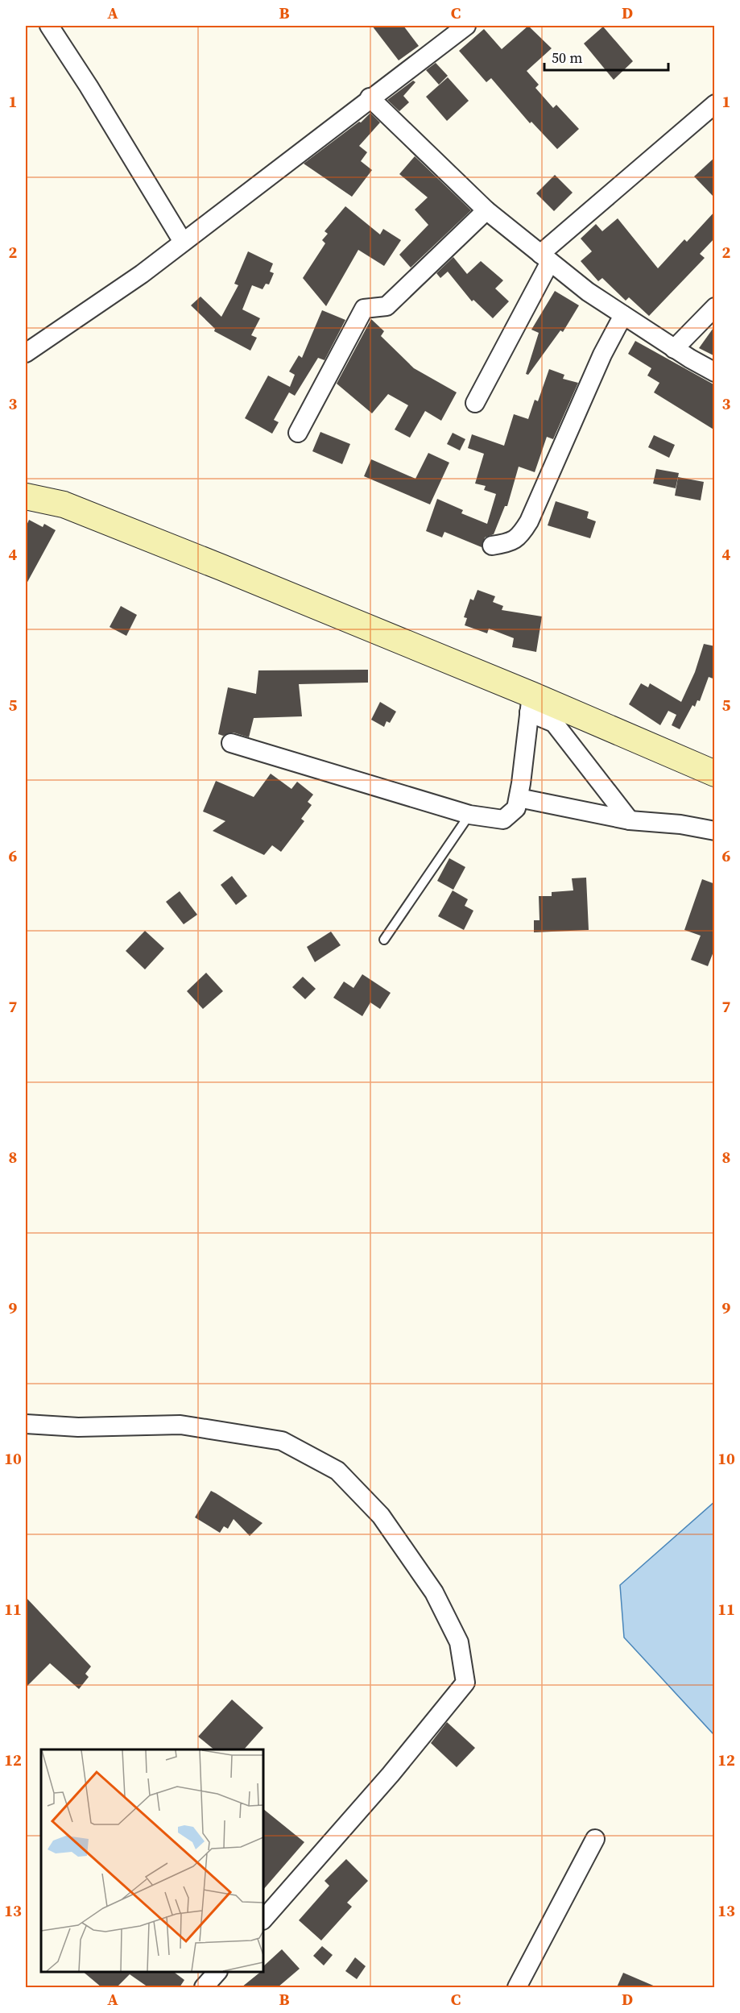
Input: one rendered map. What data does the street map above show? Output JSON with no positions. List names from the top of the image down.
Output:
{
  "scale_bar": "50 m",
  "grid": {
    "columns": [
      "A",
      "B",
      "C",
      "D"
    ],
    "rows": [
      "1",
      "2",
      "3",
      "4",
      "5",
      "6",
      "7",
      "8",
      "9",
      "10",
      "11",
      "12",
      "13"
    ]
  }
}
